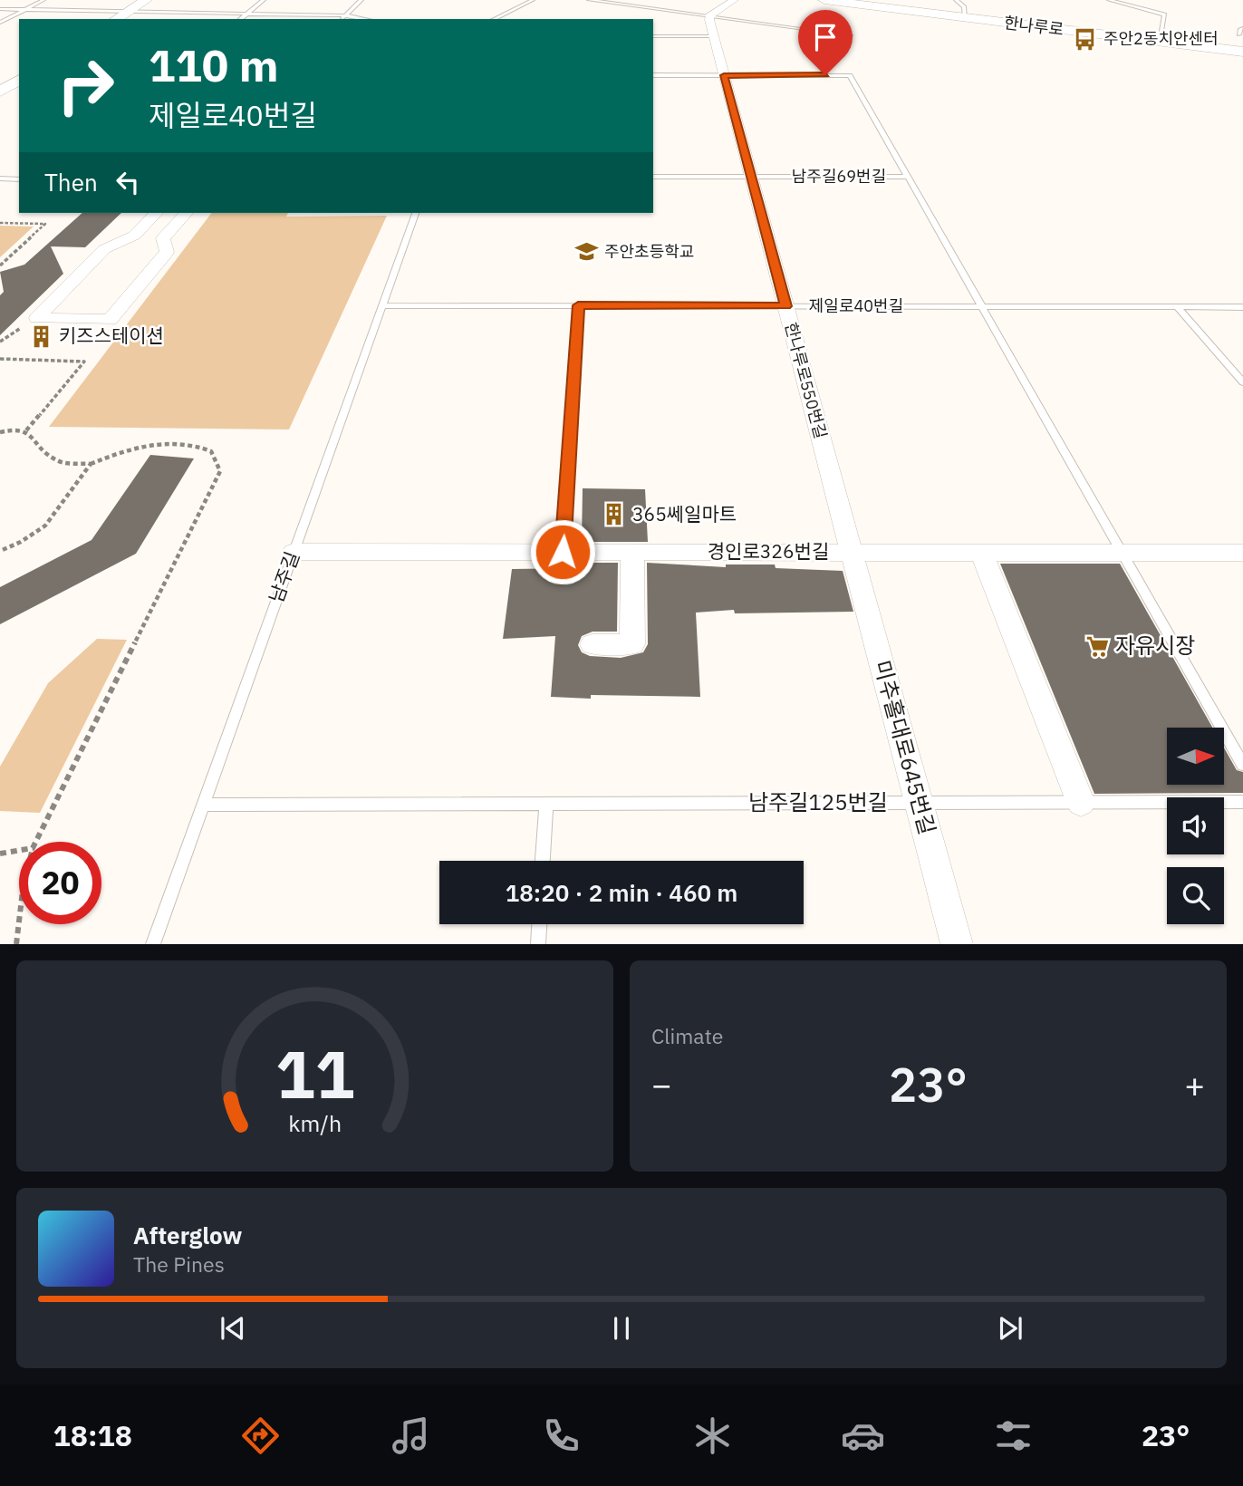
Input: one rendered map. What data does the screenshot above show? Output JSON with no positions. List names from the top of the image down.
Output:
{
  "streets": {
    "main road": ["한나루로"],
    "street": ["한나루로550번길", "경인로326번길", "미추홀대로645번길"],
    "lane": [
      "남주길69번길",
      "제일로40번길",
      "남주길",
      "남주길125번길"
    ]
  },
  "crossings": [
    ["남주길69번길", "한나루로550번길"],
    ["제일로40번길", "한나루로550번길"],
    ["제일로40번길", "남주길"],
    ["한나루로550번길", "경인로326번길"],
    ["한나루로550번길", "미추홀대로645번길"],
    ["경인로326번길", "남주길"],
    ["경인로326번길", "미추홀대로645번길"],
    ["남주길", "남주길125번길"],
    ["미추홀대로645번길", "남주길125번길"]
  ],
  "places": {
    "bus stop": ["주안2동치안센터"],
    "school or university": ["주안초등학교"],
    "building": ["키즈스테이션", "365쎄일마트"],
    "supermarket": ["자유시장"]
  },
  "north": "right",
  "page": {
    "turn": ["110 m", "제일로40번길"],
    "then": "Then",
    "limit": "20",
    "trip": "18:20 · 2 min · 460 m",
    "tile": "Climate",
    "heat": ["−", "23°", "+"],
    "song": ["Afterglow", "The Pines"],
    "tabs": ["18:18", "23°"],
    "gauge": ["11", "km/h"]
  }
}
